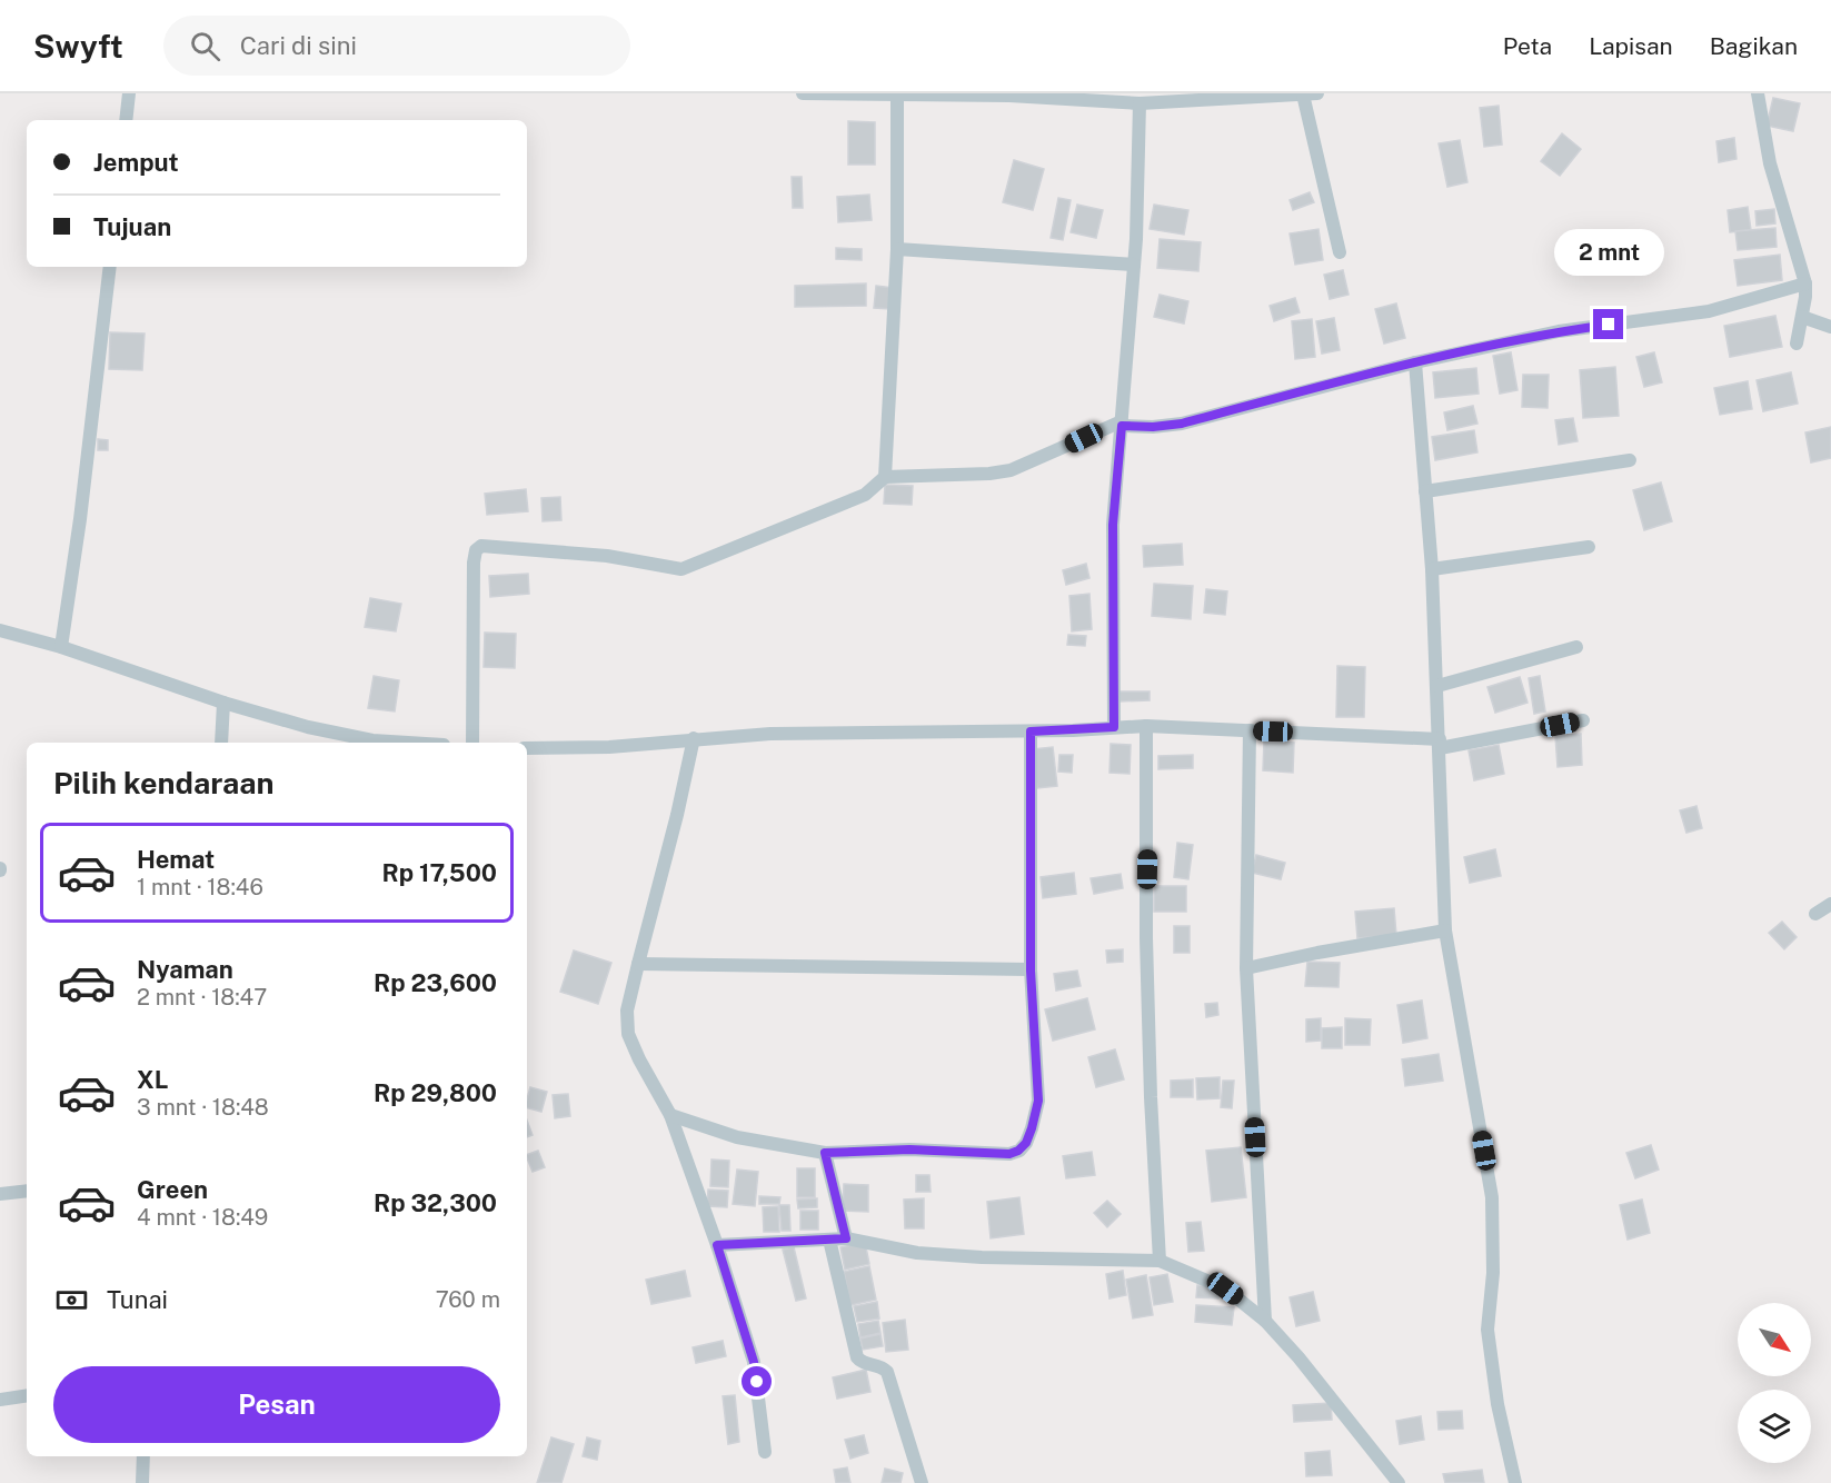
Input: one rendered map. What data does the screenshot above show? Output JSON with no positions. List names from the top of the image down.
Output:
{
  "north": "bottom right",
  "page": {
    "header": "Swyft",
    "search": "Cari di sini",
    "nav": ["Peta", "Lapisan", "Bagikan"],
    "banner": ["Jemput", "Tujuan"],
    "bubble": "2 mnt",
    "heading": "Pilih kendaraan",
    "list": [
      {
        "name": "Hemat",
        "note": "1 mnt · 18:46",
        "value": "Rp 17,500"
      },
      {
        "name": "Nyaman",
        "note": "2 mnt · 18:47",
        "value": "Rp 23,600"
      },
      {
        "name": "XL",
        "note": "3 mnt · 18:48",
        "value": "Rp 29,800"
      },
      {
        "name": "Green",
        "note": "4 mnt · 18:49",
        "value": "Rp 32,300"
      }
    ],
    "pay": ["Tunai", "760 m"],
    "buttons": "Pesan"
  }
}
